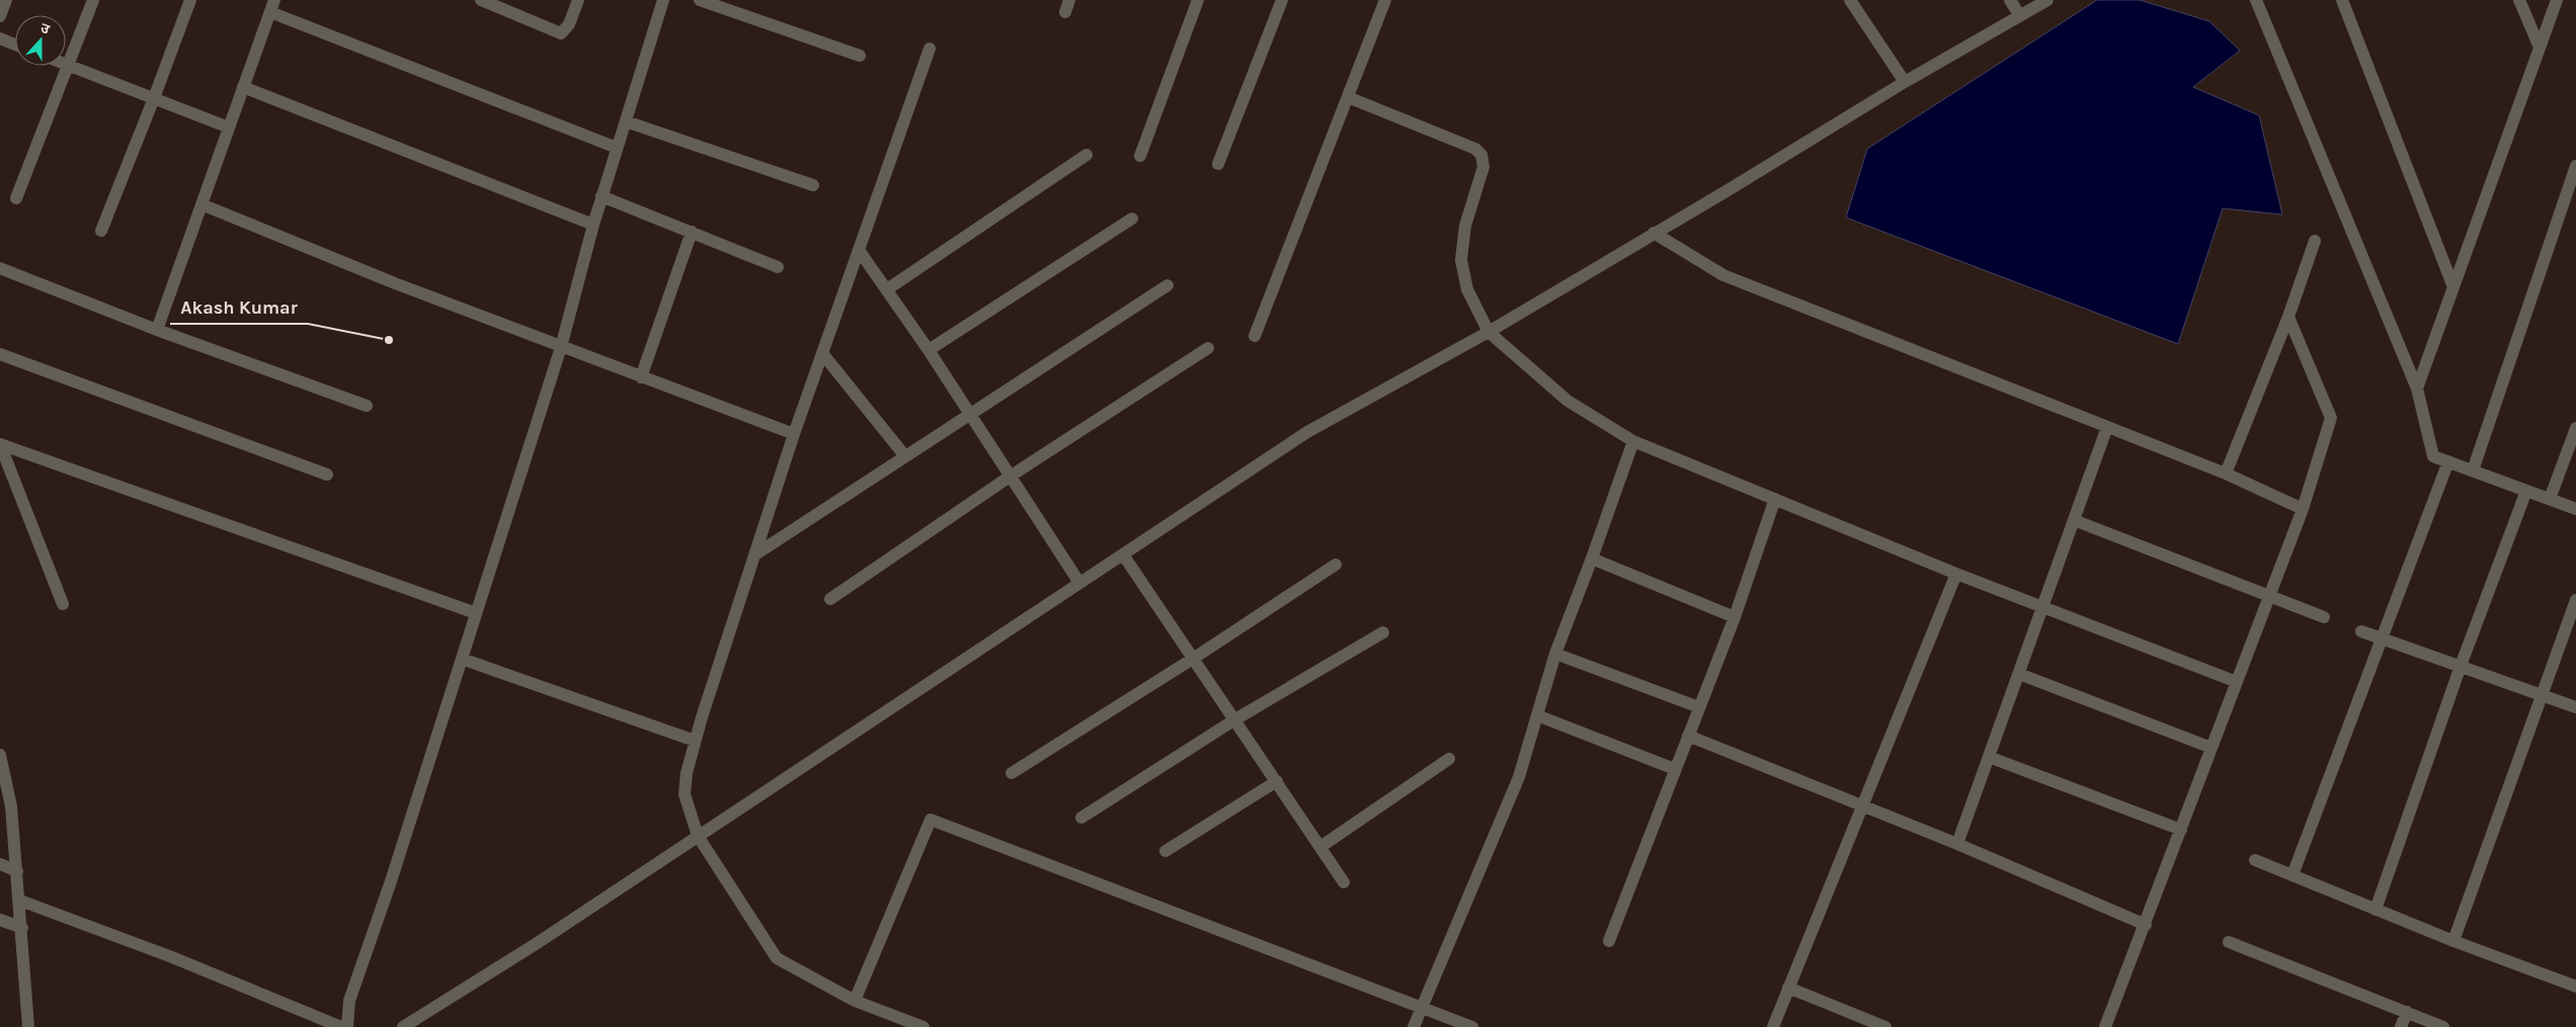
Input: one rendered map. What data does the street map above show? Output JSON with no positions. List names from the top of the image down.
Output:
{
  "places": ["Akash Kumar"],
  "north": "top"
}
